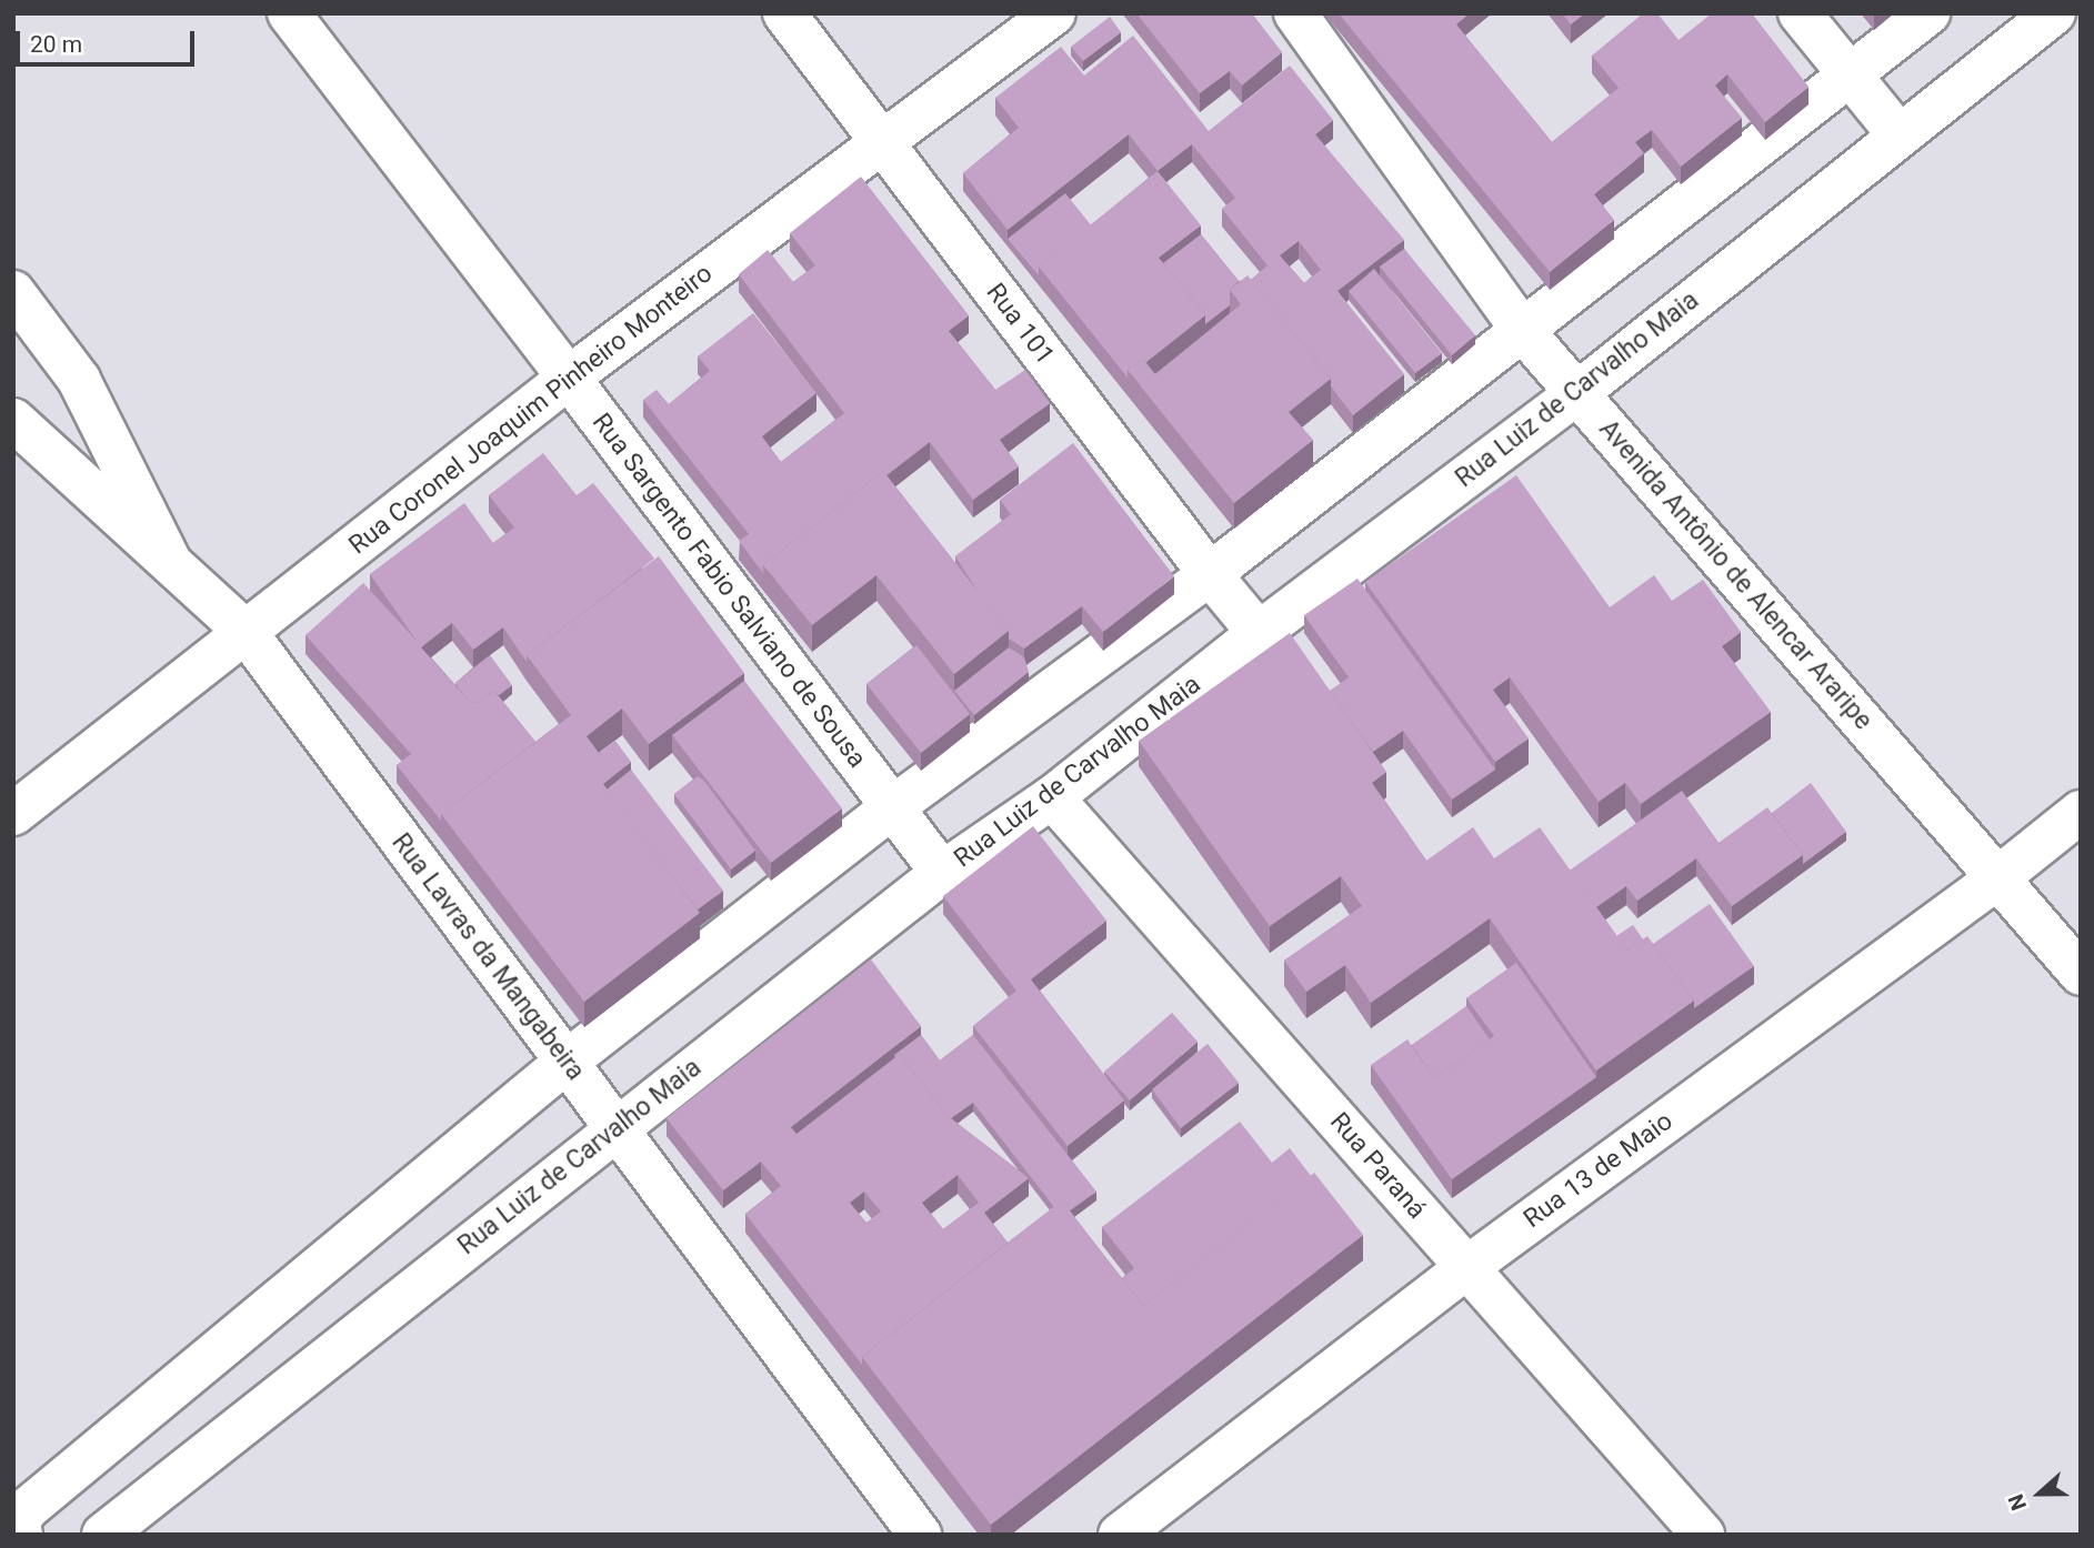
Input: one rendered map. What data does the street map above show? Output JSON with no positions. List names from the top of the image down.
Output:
{
  "streets": {
    "street": [
      "Rua 101",
      "Rua Luiz de Carvalho Maia",
      "Rua Coronel Joaquim Pinheiro Monteiro",
      "Avenida Antônio de Alencar Araripe",
      "Rua Sargento Fabio Salviano de Sousa",
      "Rua Lavras da Mangabeira",
      "Rua Paraná",
      "Rua 13 de Maio"
    ]
  },
  "crossings": [
    ["Rua 101", "Rua Luiz de Carvalho Maia"],
    ["Rua 101", "Rua Coronel Joaquim Pinheiro Monteiro"],
    ["Rua Luiz de Carvalho Maia", "Avenida Antônio de Alencar Araripe"],
    ["Rua Luiz de Carvalho Maia", "Rua Sargento Fabio Salviano de Sousa"],
    ["Rua Luiz de Carvalho Maia", "Rua Lavras da Mangabeira"],
    ["Rua Luiz de Carvalho Maia", "Rua Paraná"],
    ["Rua Coronel Joaquim Pinheiro Monteiro", "Rua Sargento Fabio Salviano de Sousa"],
    ["Rua Coronel Joaquim Pinheiro Monteiro", "Rua Lavras da Mangabeira"],
    ["Avenida Antônio de Alencar Araripe", "Rua 13 de Maio"],
    ["Rua Paraná", "Rua 13 de Maio"]
  ],
  "scale_bar": "20 m",
  "north": "left"
}
